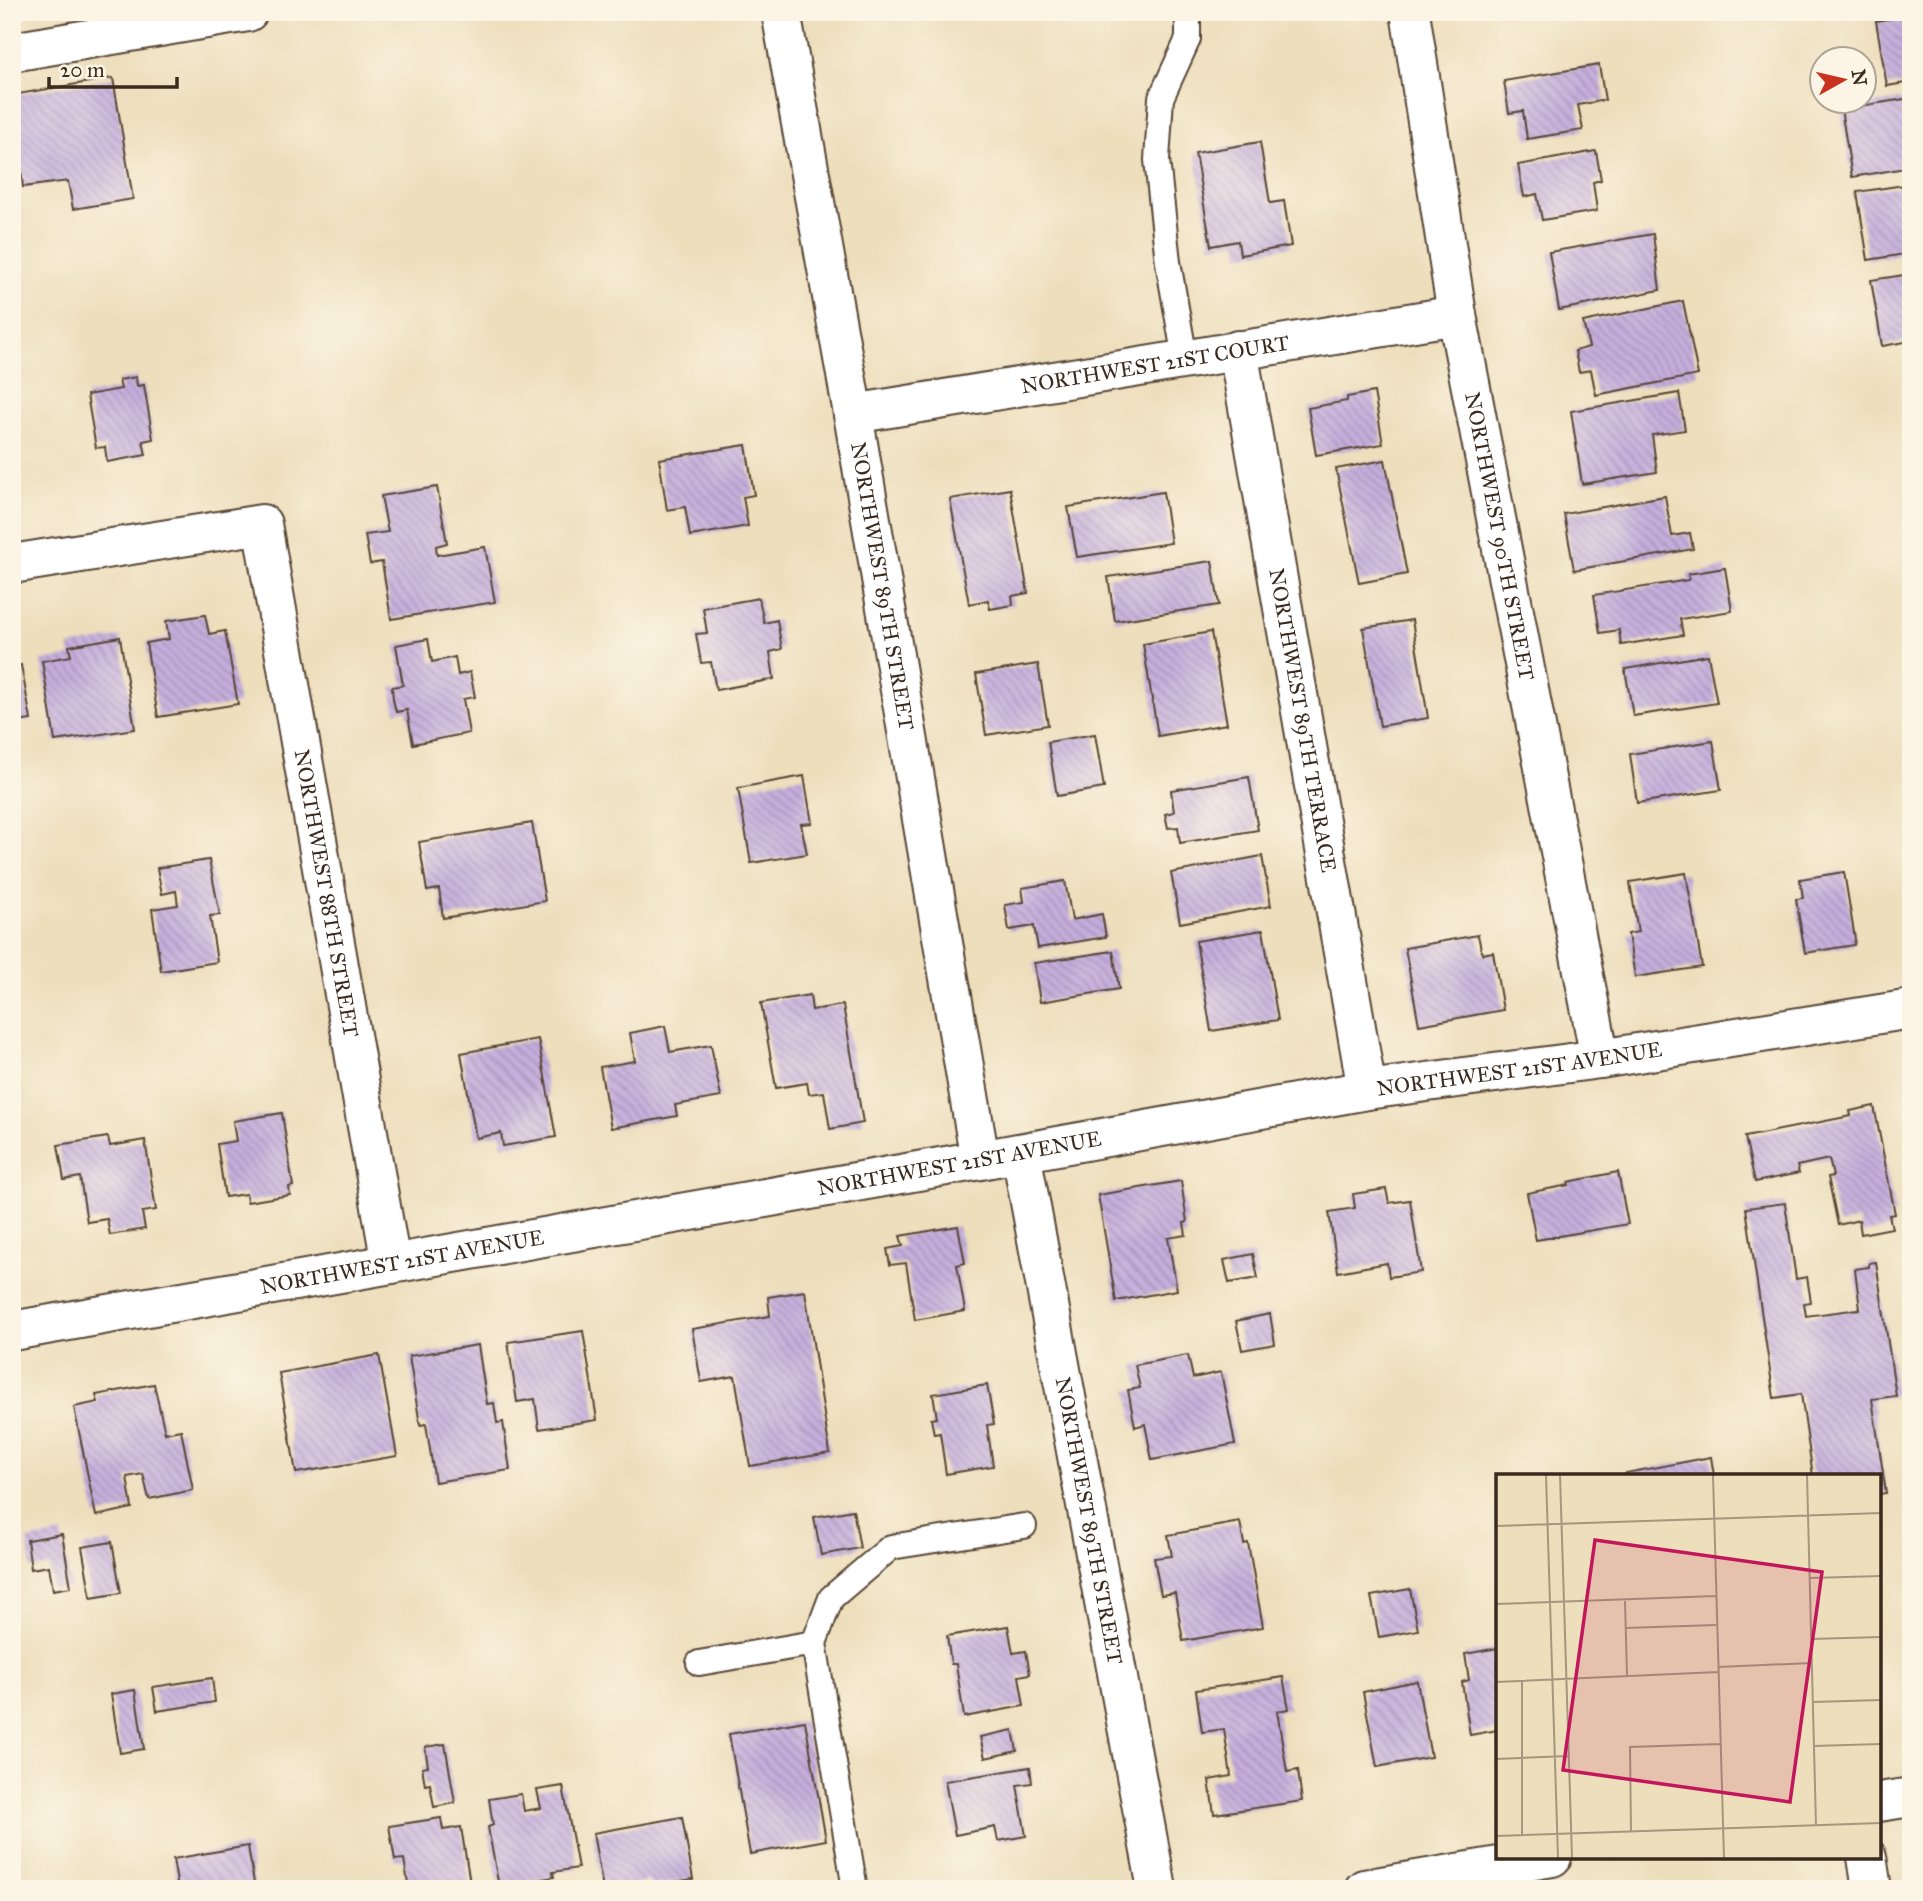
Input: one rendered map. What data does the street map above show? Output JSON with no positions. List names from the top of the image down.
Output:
{
  "streets": {
    "street": [
      "NORTHWEST 21ST COURT",
      "NORTHWEST 90TH STREET",
      "NORTHWEST 89TH STREET",
      "NORTHWEST 89TH TERRACE",
      "NORTHWEST 88TH STREET",
      "NORTHWEST 21ST AVENUE"
    ]
  },
  "crossings": [
    ["NORTHWEST 21ST COURT", "NORTHWEST 90TH STREET"],
    ["NORTHWEST 21ST COURT", "NORTHWEST 89TH STREET"],
    ["NORTHWEST 21ST COURT", "NORTHWEST 89TH TERRACE"],
    ["NORTHWEST 90TH STREET", "NORTHWEST 21ST AVENUE"],
    ["NORTHWEST 89TH STREET", "NORTHWEST 21ST AVENUE"],
    ["NORTHWEST 89TH TERRACE", "NORTHWEST 21ST AVENUE"],
    ["NORTHWEST 88TH STREET", "NORTHWEST 21ST AVENUE"]
  ],
  "scale_bar": "20 m",
  "north": "right"
}
